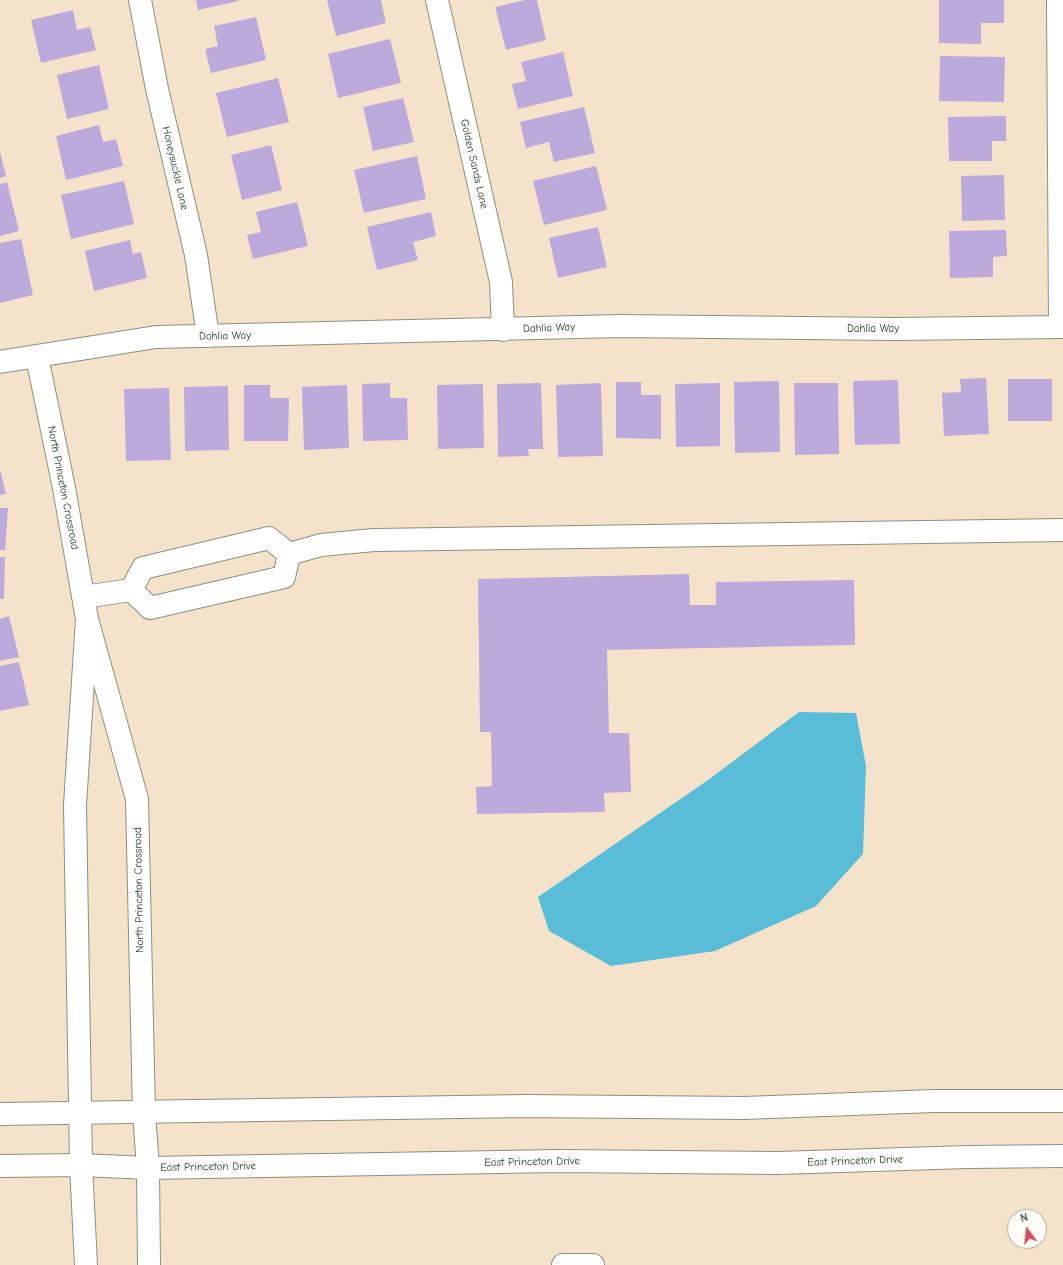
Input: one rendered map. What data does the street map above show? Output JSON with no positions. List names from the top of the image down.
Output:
{
  "streets": {
    "main road": [
      "Golden Sands Lane",
      "Honeysuckle Lane",
      "Dahlia Way",
      "North Princeton Crossroad",
      "East Princeton Drive"
    ]
  },
  "crossings": [
    ["Golden Sands Lane", "Dahlia Way"],
    ["Honeysuckle Lane", "Dahlia Way"],
    ["Dahlia Way", "North Princeton Crossroad"],
    ["North Princeton Crossroad", "East Princeton Drive"]
  ],
  "north": "top"
}
